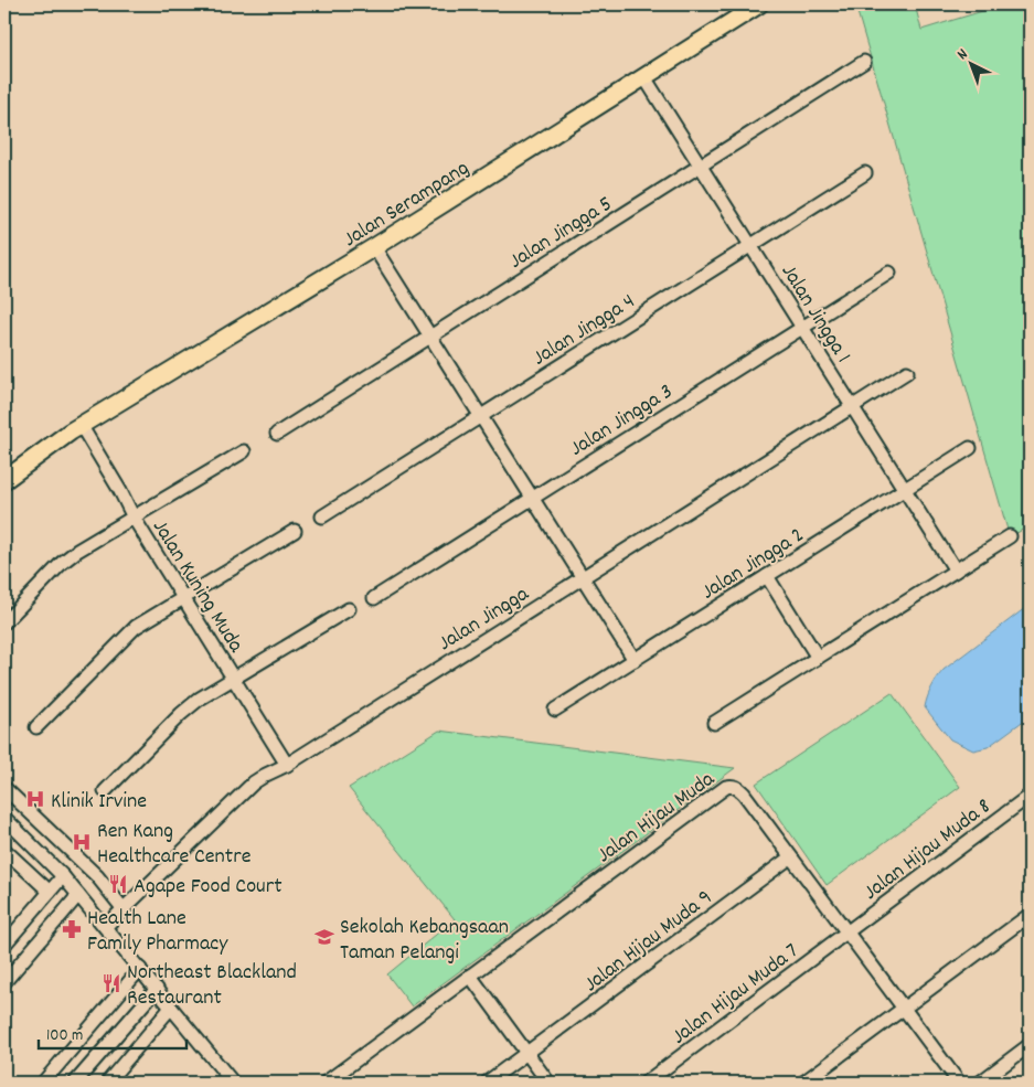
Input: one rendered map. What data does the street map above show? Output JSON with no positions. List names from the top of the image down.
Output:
{
  "streets": {
    "main road": ["Jalan Serampang"],
    "street": [
      "Jalan Jingga 5",
      "Jalan Jingga 1",
      "Jalan Jingga 4",
      "Jalan Jingga 3",
      "Jalan Jingga 2",
      "Jalan Kuning Muda",
      "Jalan Jingga",
      "Jalan Hijau Muda",
      "Jalan Hijau Muda 8",
      "Jalan Hijau Muda 9",
      "Jalan Hijau Muda 7"
    ]
  },
  "crossings": [
    ["Jalan Serampang", "Jalan Jingga 1"],
    ["Jalan Serampang", "Jalan Kuning Muda"],
    ["Jalan Jingga 5", "Jalan Jingga 1"],
    ["Jalan Jingga 1", "Jalan Jingga 4"],
    ["Jalan Jingga 1", "Jalan Jingga 3"],
    ["Jalan Jingga 1", "Jalan Jingga 2"],
    ["Jalan Jingga 1", "Jalan Jingga"],
    ["Jalan Kuning Muda", "Jalan Jingga"],
    ["Jalan Hijau Muda", "Jalan Hijau Muda 8"],
    ["Jalan Hijau Muda", "Jalan Hijau Muda 9"],
    ["Jalan Hijau Muda", "Jalan Hijau Muda 7"],
    ["Jalan Hijau Muda 8", "Jalan Hijau Muda 7"]
  ],
  "places": {
    "hospital": ["Klinik Irvine", "Ren Kang Healthcare Centre"],
    "restaurant": ["Agape Food Court", "Northeast Blackland Restaurant"],
    "pharmacy": ["Health Lane Family Pharmacy"],
    "school or university": ["Sekolah Kebangsaan Taman Pelangi"]
  },
  "scale_bar": "100 m",
  "north": "top left"
}
